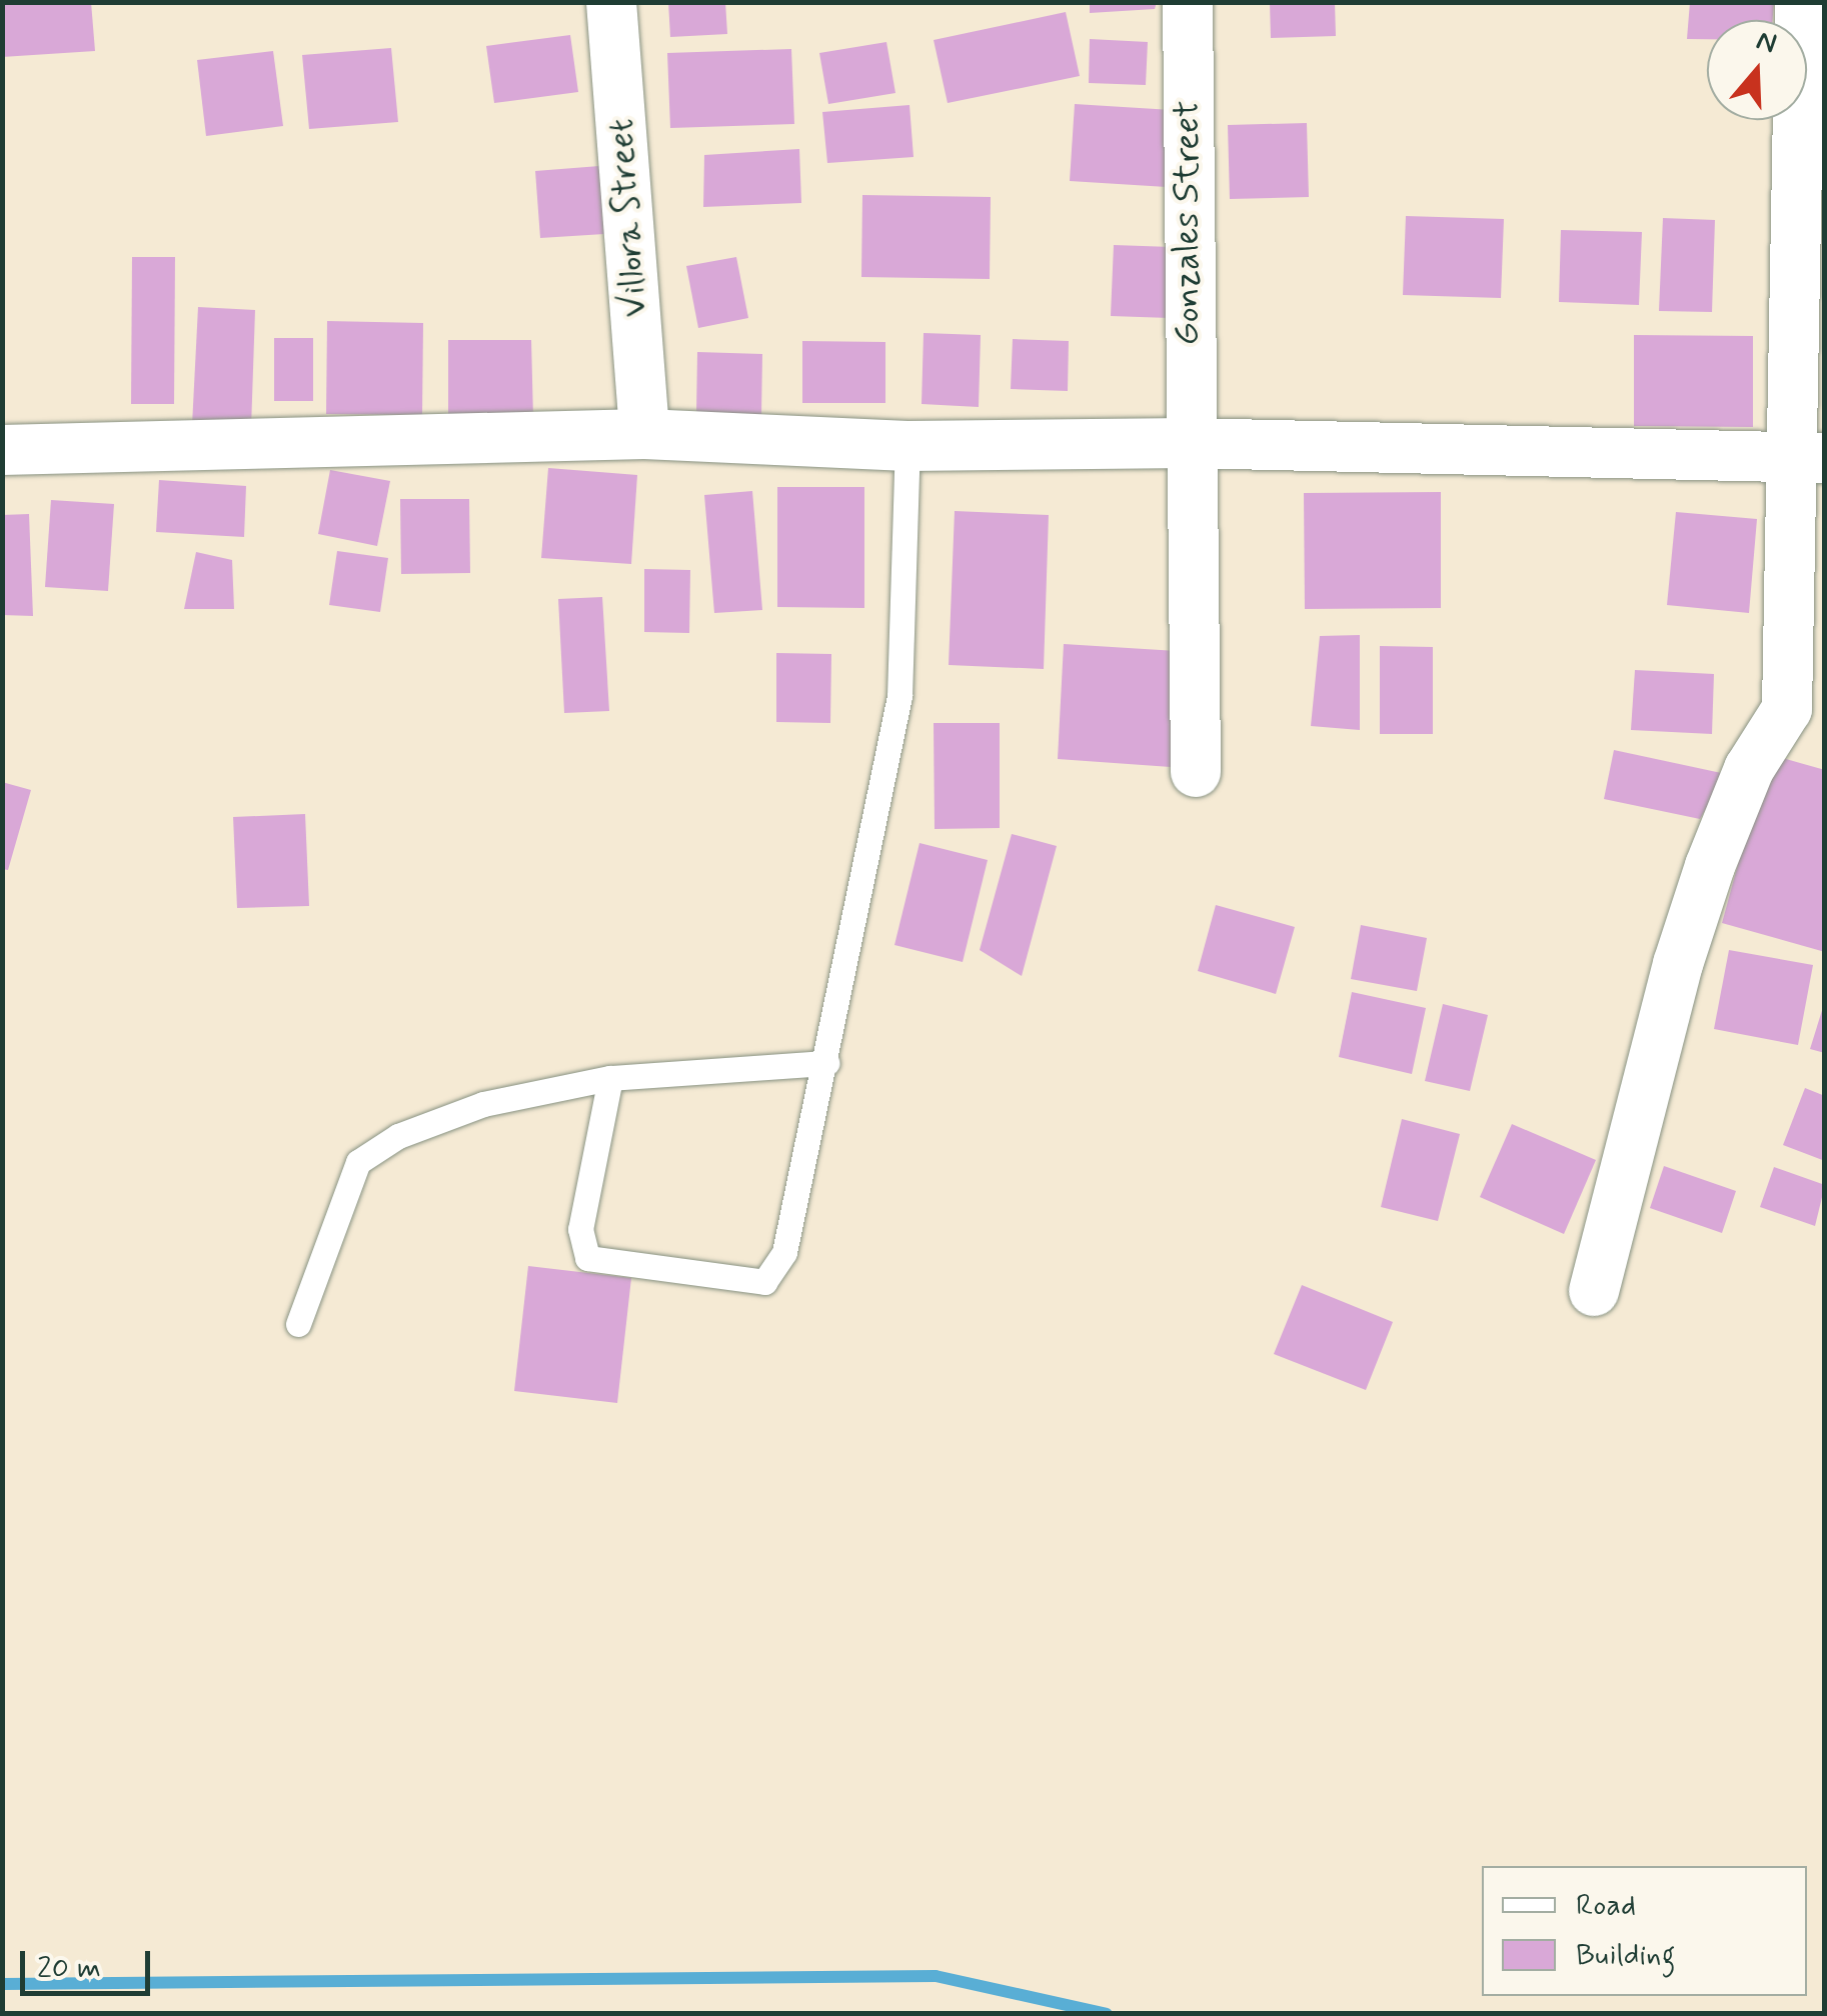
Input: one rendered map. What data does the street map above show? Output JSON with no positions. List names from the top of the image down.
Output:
{
  "streets": {
    "street": ["Villora Street", "Gonzales Street"]
  },
  "legend": ["Road", "Building"],
  "scale_bar": "20 m",
  "north": "top"
}
